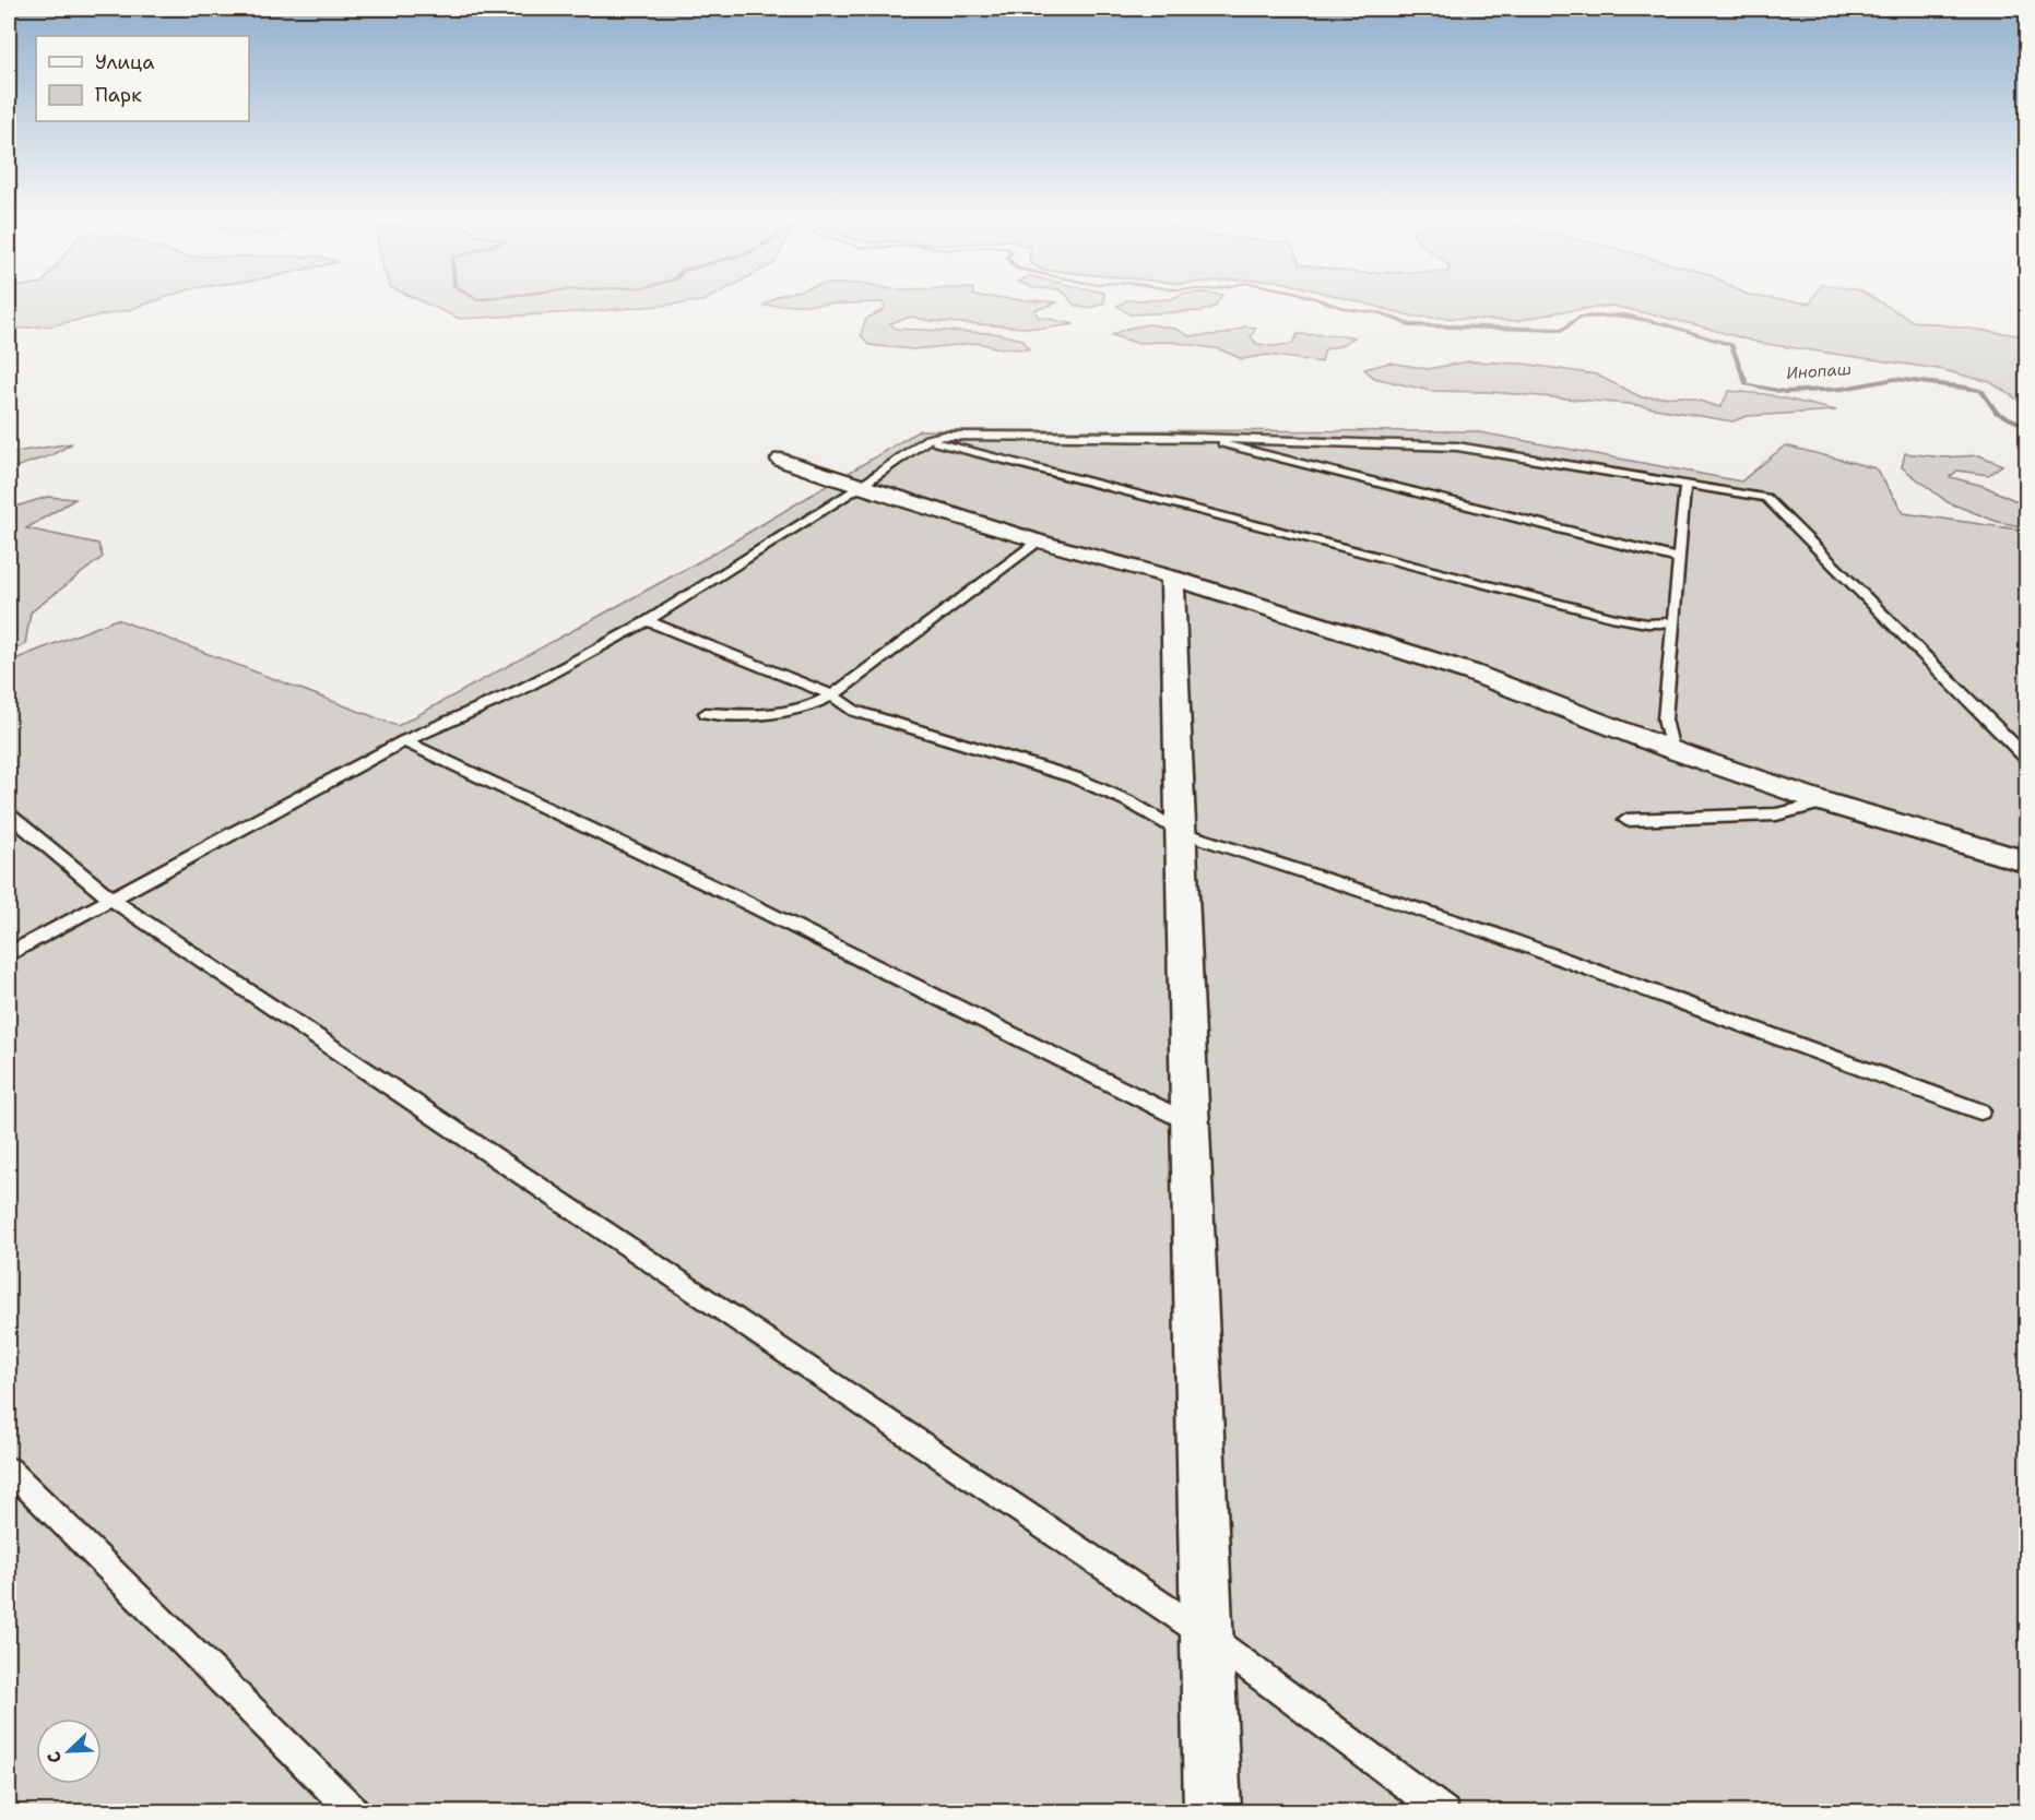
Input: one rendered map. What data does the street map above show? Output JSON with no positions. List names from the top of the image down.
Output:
{
  "water": ["Инопаш"],
  "legend": ["Улица", "Парк"],
  "north": "bottom left"
}
